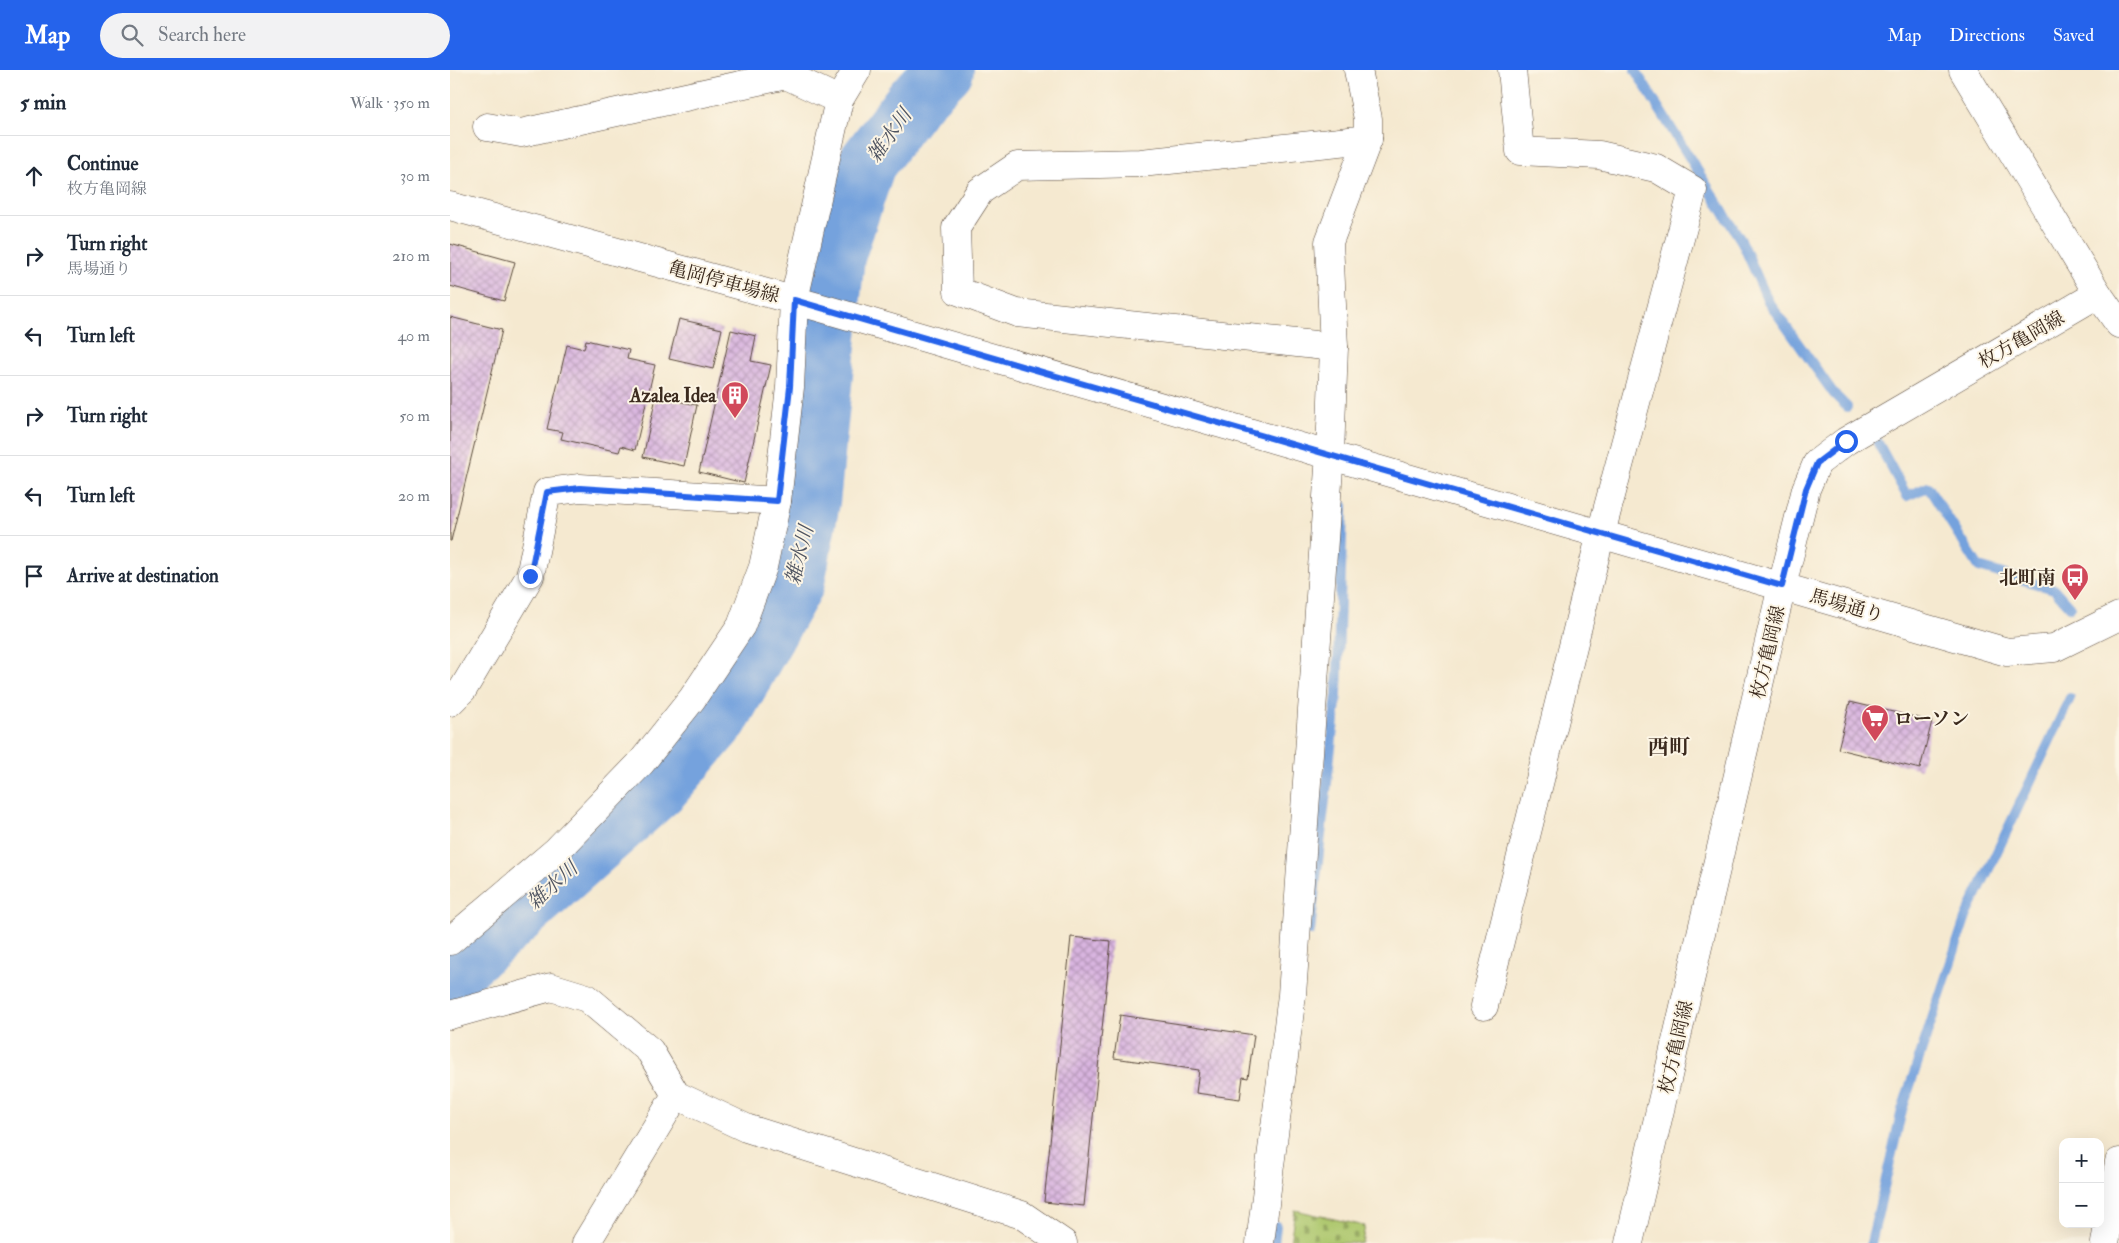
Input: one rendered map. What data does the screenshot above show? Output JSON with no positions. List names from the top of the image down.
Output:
{
  "streets": {
    "street": ["亀岡停車場線", "枚方亀岡線", "馬場通り"]
  },
  "crossings": [
    ["亀岡停車場線", "馬場通り"],
    ["枚方亀岡線", "馬場通り"]
  ],
  "districts": ["西町"],
  "water": ["雑水川"],
  "places": {
    "building": ["Azalea Idea"],
    "bus stop": ["北町南"],
    "supermarket": ["ローソン"]
  },
  "page": {
    "header": "Map",
    "search": "Search here",
    "nav": ["Map", "Directions", "Saved"],
    "heading": ["5 min", "Walk · 350 m"],
    "list": [
      ["Continue", "枚方亀岡線", "30 m"],
      ["Turn right", "馬場通り", "210 m"],
      ["Turn left", "40 m"],
      ["Turn right", "50 m"],
      ["Turn left", "20 m"],
      "Arrive at destination"
    ],
    "map_buttons": ["+", "−"]
  }
}
